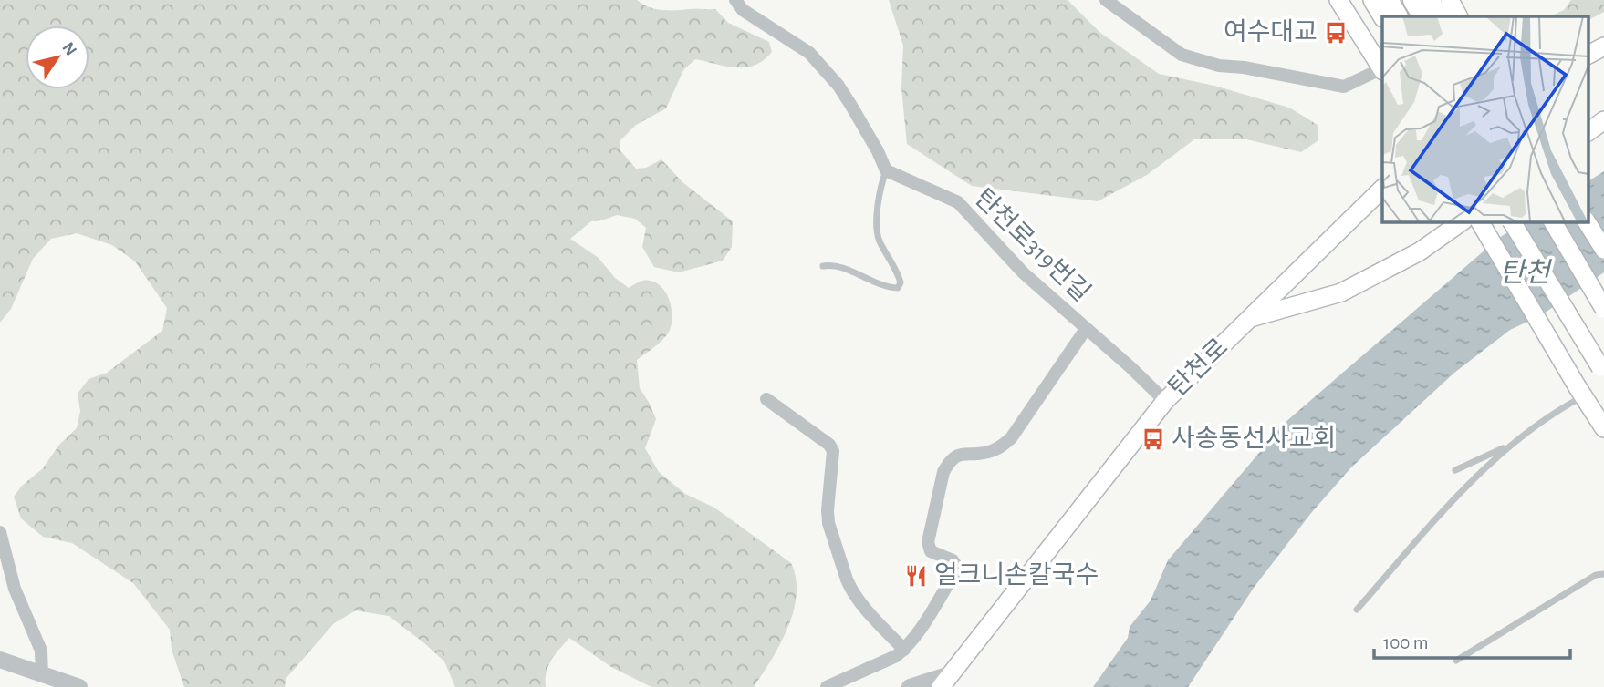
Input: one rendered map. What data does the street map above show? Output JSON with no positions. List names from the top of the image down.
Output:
{
  "streets": {
    "main road": ["탄천로"],
    "street": ["탄천로319번길"]
  },
  "crossings": [
    ["탄천로319번길", "탄천로"]
  ],
  "water": ["탄천"],
  "places": {
    "bus stop": ["여수대교", "사송동선사교회"],
    "restaurant": ["얼크니손칼국수"]
  },
  "scale_bar": "100 m",
  "north": "top right"
}
